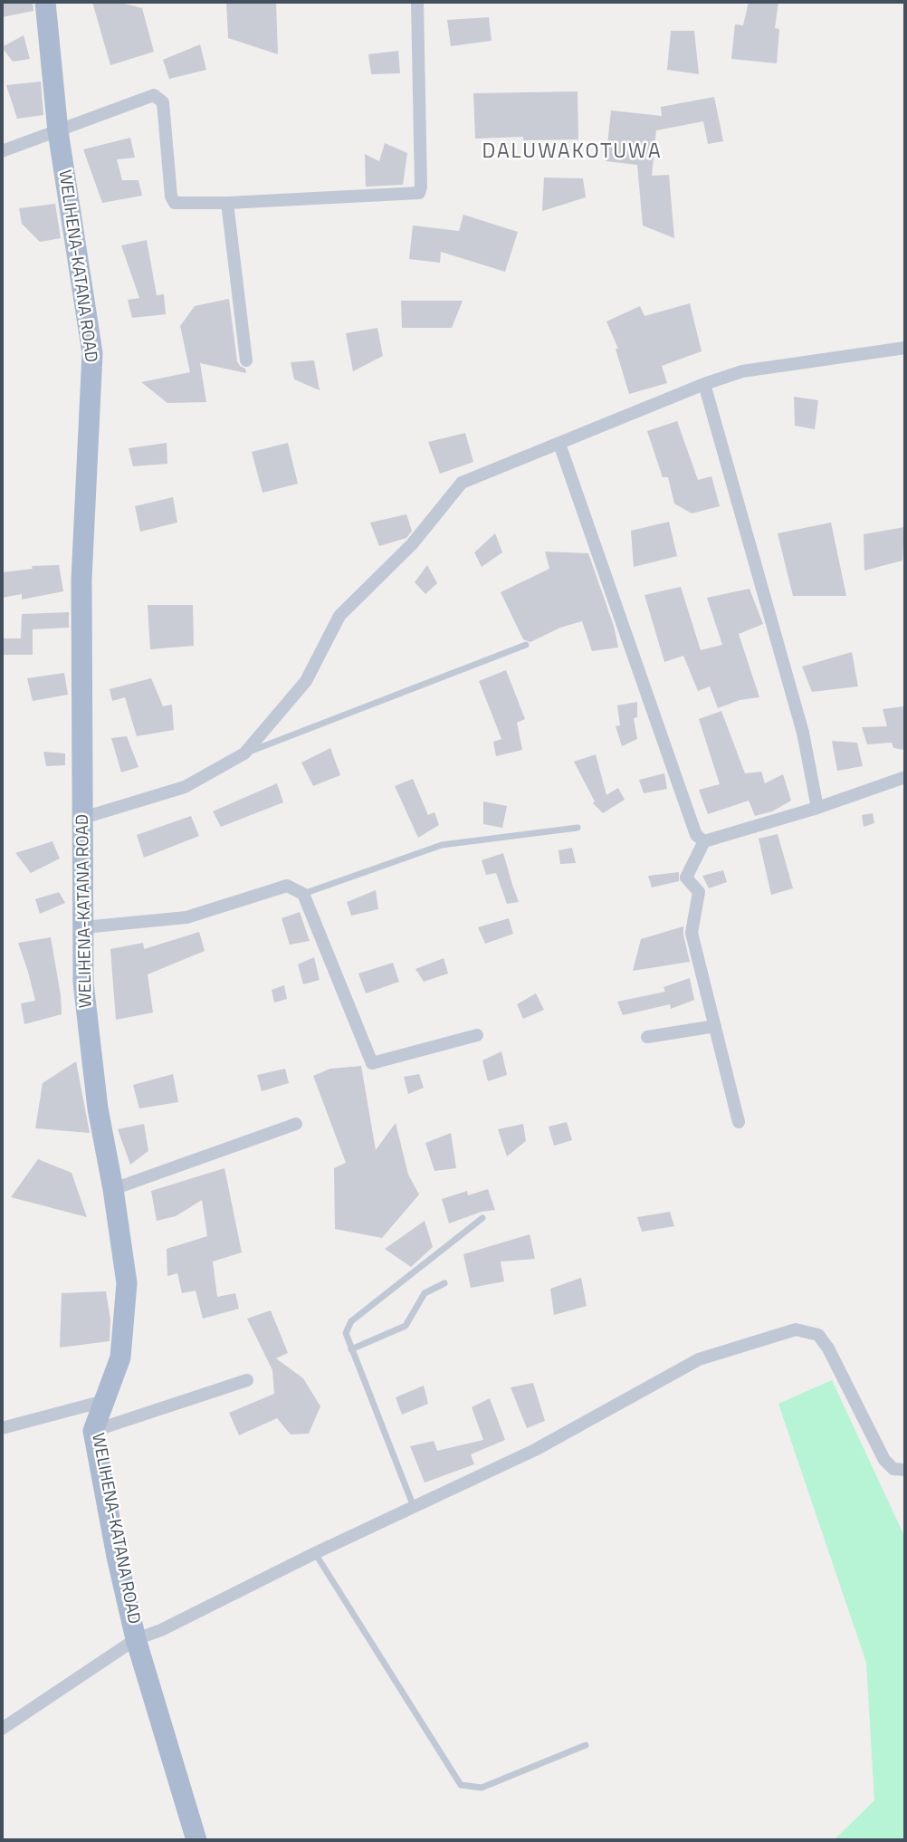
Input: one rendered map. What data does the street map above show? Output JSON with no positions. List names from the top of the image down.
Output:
{
  "streets": {
    "main road": ["WELIHENA-KATANA ROAD"]
  },
  "districts": ["DALUWAKOTUWA"]
}
